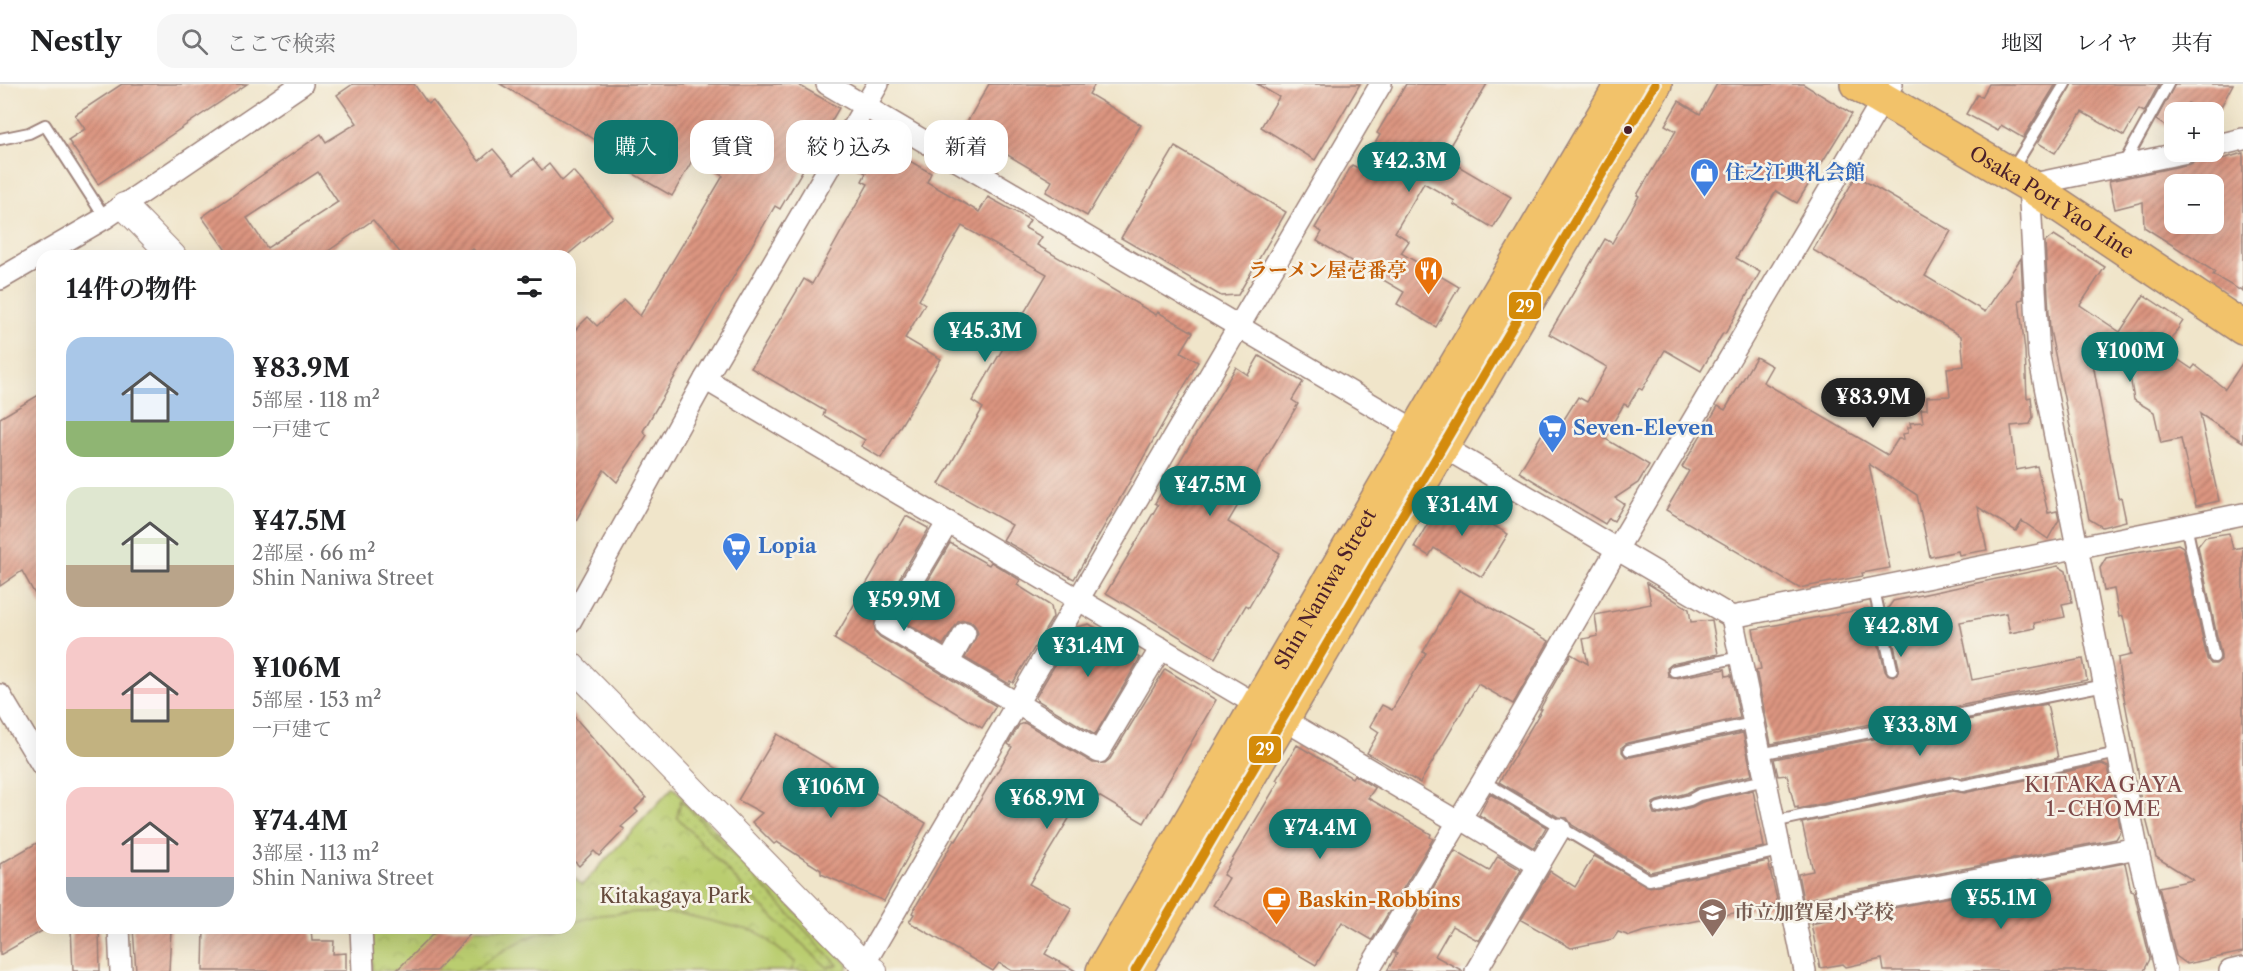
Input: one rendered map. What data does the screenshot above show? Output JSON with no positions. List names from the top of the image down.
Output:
{
  "streets": {
    "main road": ["Osaka Port Yao Line", "Shin Naniwa Street"]
  },
  "districts": ["KITAKAGAYA 1-CHOME"],
  "parks": ["Kitakagaya Park"],
  "places": {
    "shop": ["住之江典礼会館"],
    "restaurant": ["ラーメン屋壱番亭"],
    "supermarket": ["Seven-Eleven", "Lopia"],
    "cafe": ["Baskin-Robbins"],
    "school or university": ["市立加賀屋小学校"]
  },
  "lines": ["transit line 29"],
  "page": {
    "header": "Nestly",
    "search": "ここで検索",
    "nav": ["地図", "レイヤ", "共有"],
    "map_buttons": ["+", "−"],
    "chip": [
      "購入",
      "賃貸",
      "絞り込み",
      "新着"
    ],
    "price": [
      "¥42.3M",
      "¥45.3M",
      "¥100M",
      "¥83.9M",
      "¥47.5M",
      "¥31.4M",
      "¥59.9M",
      "¥42.8M",
      "¥31.4M",
      "¥33.8M",
      "¥106M",
      "¥68.9M",
      "¥74.4M",
      "¥55.1M"
    ],
    "heading": "14件の物件",
    "list": [
      {
        "name": "¥83.9M",
        "note": "5部屋 · 118 m² · 一戸建て"
      },
      {
        "name": "¥47.5M",
        "note": "2部屋 · 66 m² · Shin Naniwa Street"
      },
      {
        "name": "¥106M",
        "note": "5部屋 · 153 m² · 一戸建て"
      },
      {
        "name": "¥74.4M",
        "note": "3部屋 · 113 m² · Shin Naniwa Street"
      }
    ]
  }
}
